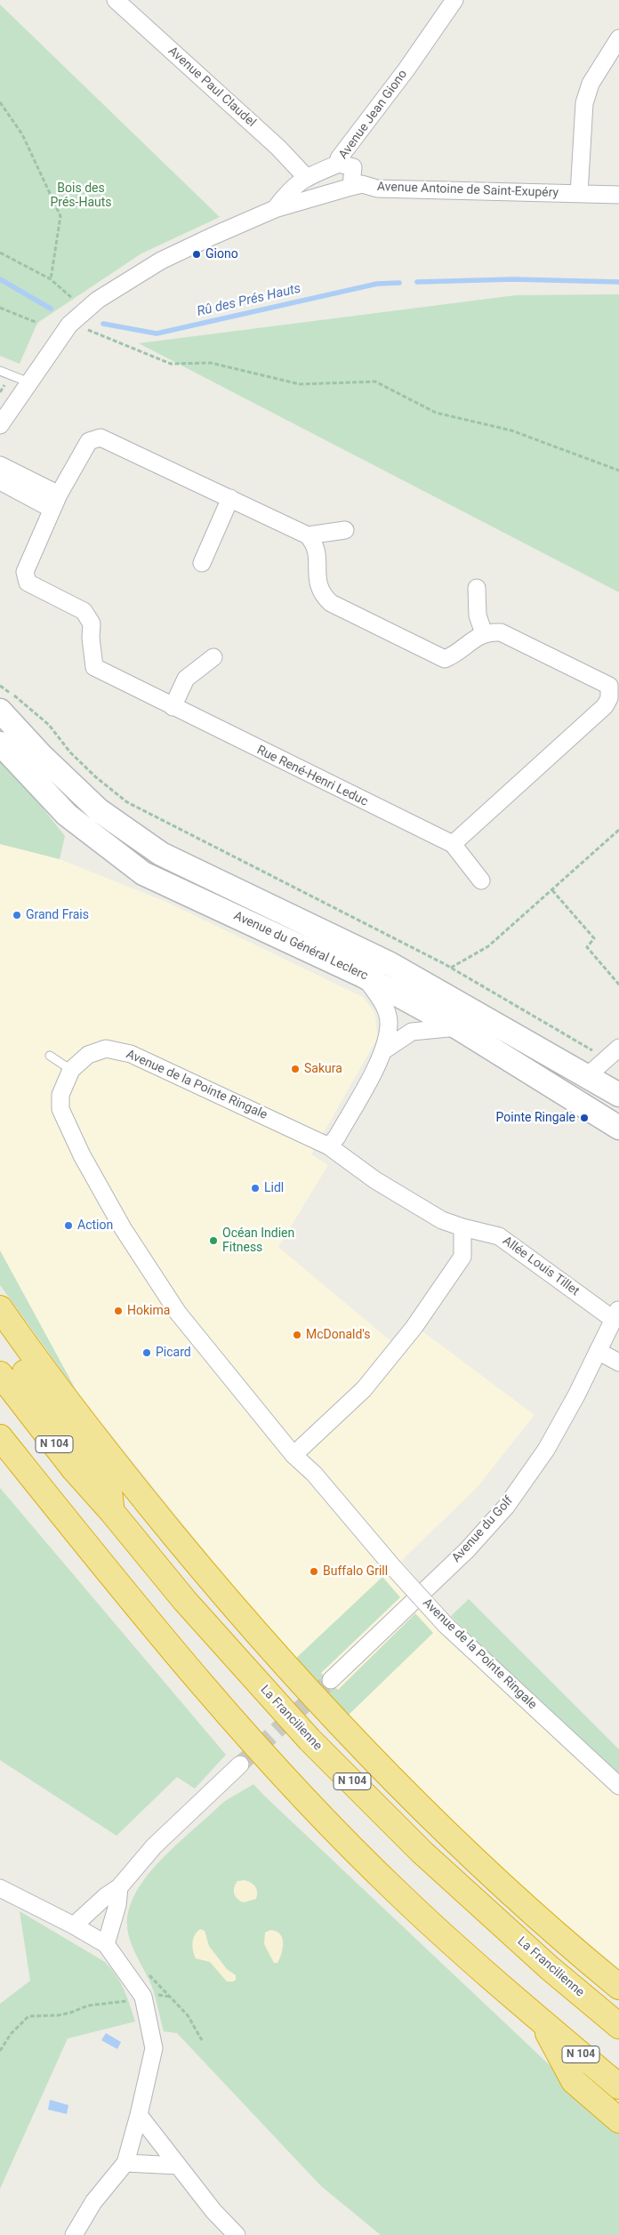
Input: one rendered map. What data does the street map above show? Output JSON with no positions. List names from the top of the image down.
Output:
{
  "streets": {
    "highway": ["N 104", "La Francilienne"],
    "main road": ["Avenue du Général Leclerc"],
    "street": [
      "Avenue Paul Claudel",
      "Avenue Jean Giono",
      "Avenue Antoine de Saint-Exupéry",
      "Rue René-Henri Leduc",
      "Avenue de la Pointe Ringale",
      "Allée Louis Tillet",
      "Avenue du Golf"
    ]
  },
  "crossings": [
    ["Avenue Paul Claudel", "Avenue Jean Giono"],
    ["Avenue Jean Giono", "Avenue Antoine de Saint-Exupéry"],
    ["Avenue de la Pointe Ringale", "Allée Louis Tillet"],
    ["Allée Louis Tillet", "Avenue du Golf"]
  ],
  "water": ["Rû des Prés Hauts"],
  "parks": ["Bois des Prés-Hauts"],
  "places": [
    "Giono",
    "Grand Frais",
    "Sakura",
    "Pointe Ringale",
    "Lidl",
    "Action",
    "Océan Indien Fitness",
    "Hokima",
    "McDonald's",
    "Picard",
    "Buffalo Grill"
  ]
}
